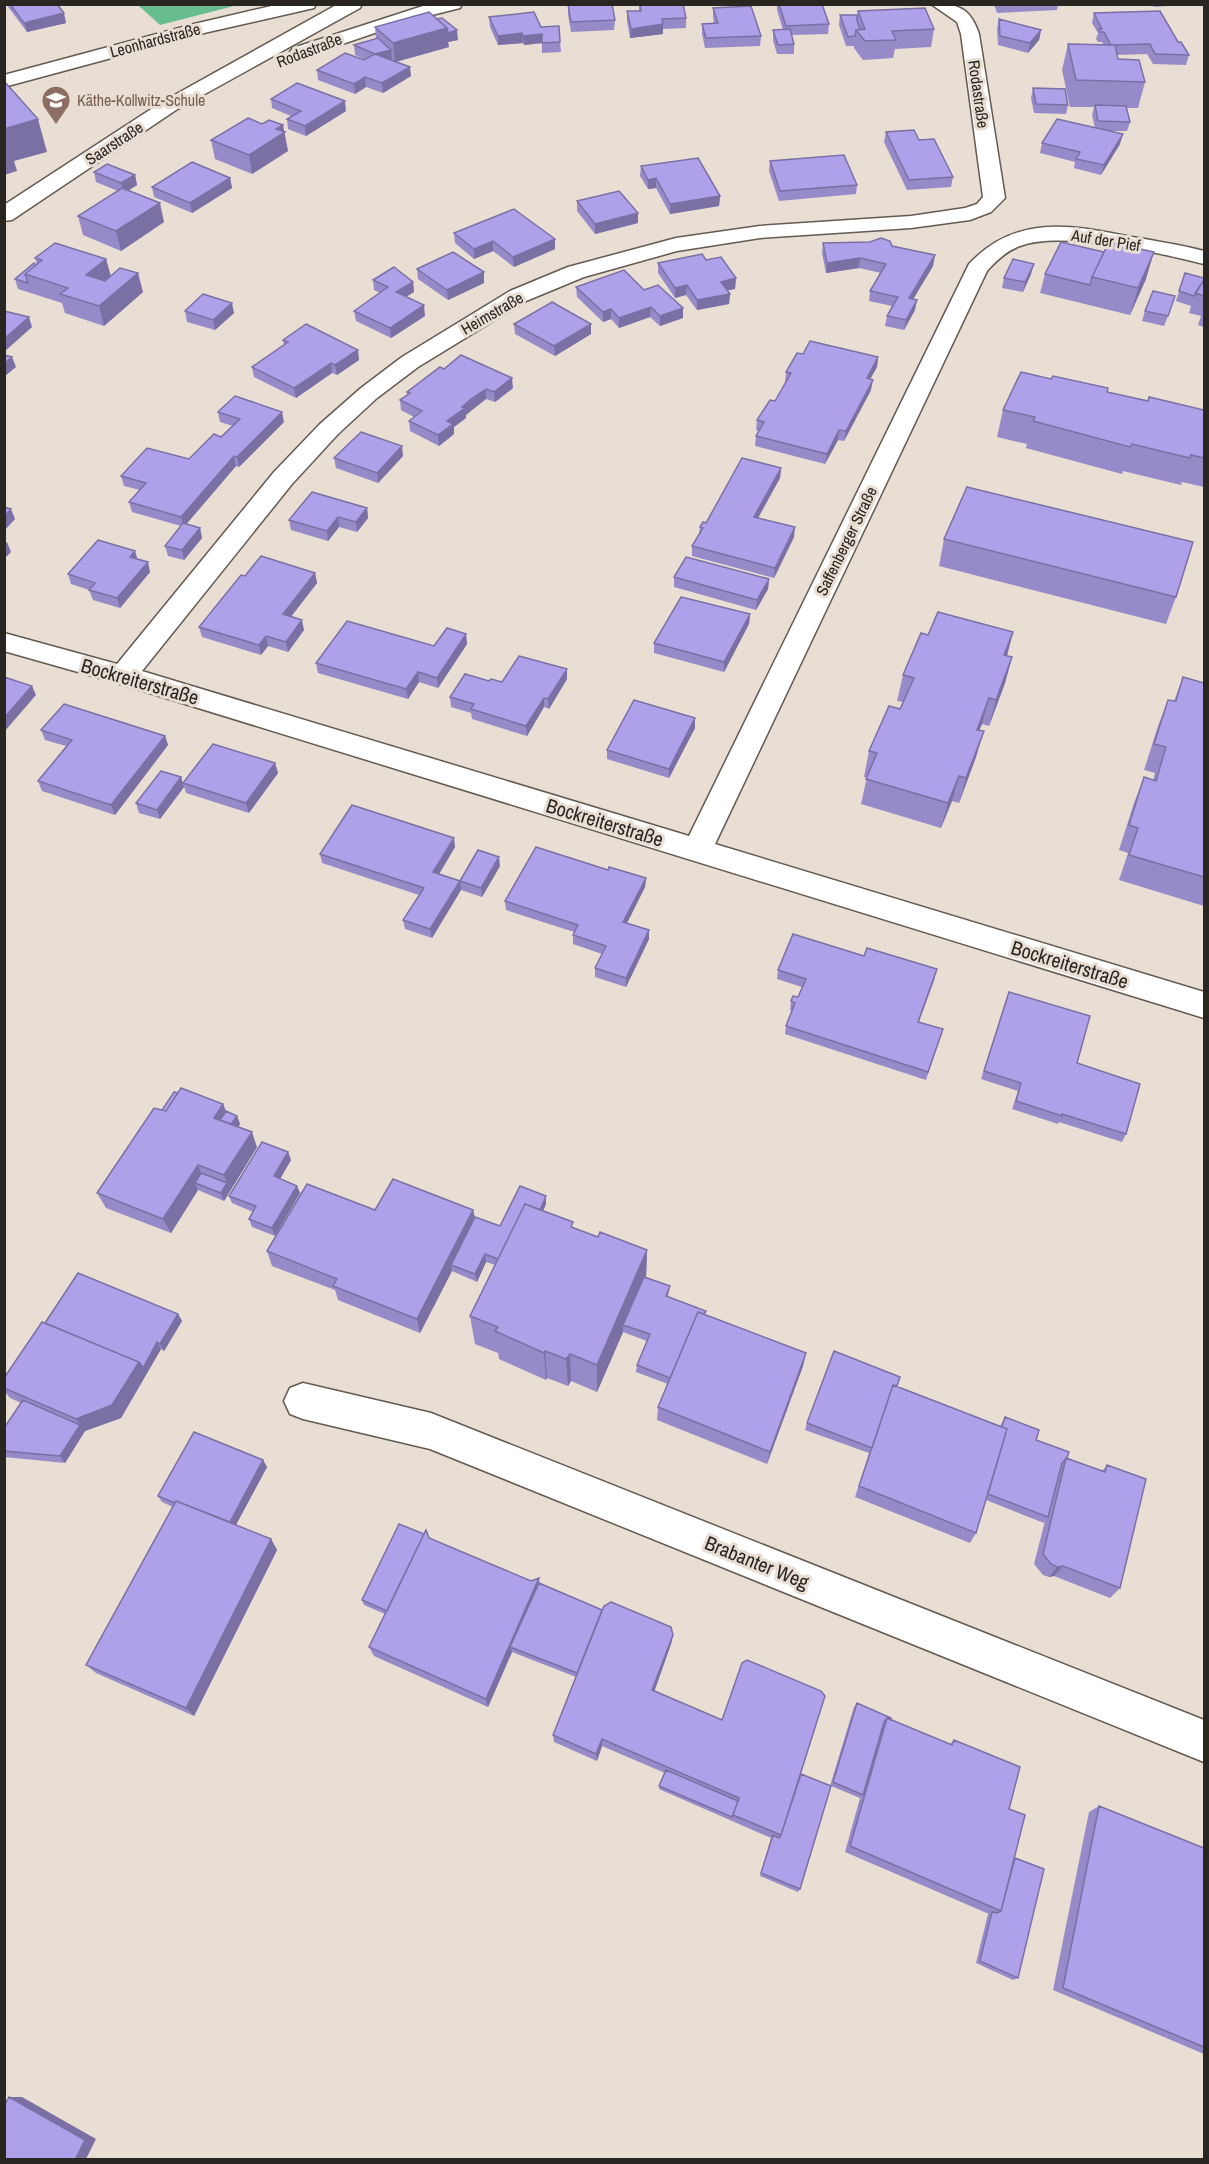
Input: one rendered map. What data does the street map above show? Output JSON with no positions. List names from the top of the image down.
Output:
{
  "streets": {
    "street": [
      "Leonhardstraße",
      "Rodastraße",
      "Saarstraße",
      "Auf der Pief",
      "Heimstraße",
      "Saffenberger Straße",
      "Bockreiterstraße",
      "Brabanter Weg"
    ]
  },
  "crossings": [
    ["Rodastraße", "Saarstraße"],
    ["Rodastraße", "Heimstraße"],
    ["Auf der Pief", "Saffenberger Straße"],
    ["Heimstraße", "Bockreiterstraße"],
    ["Saffenberger Straße", "Bockreiterstraße"]
  ],
  "places": {
    "school or university": ["Käthe-Kollwitz-Schule"]
  }
}
